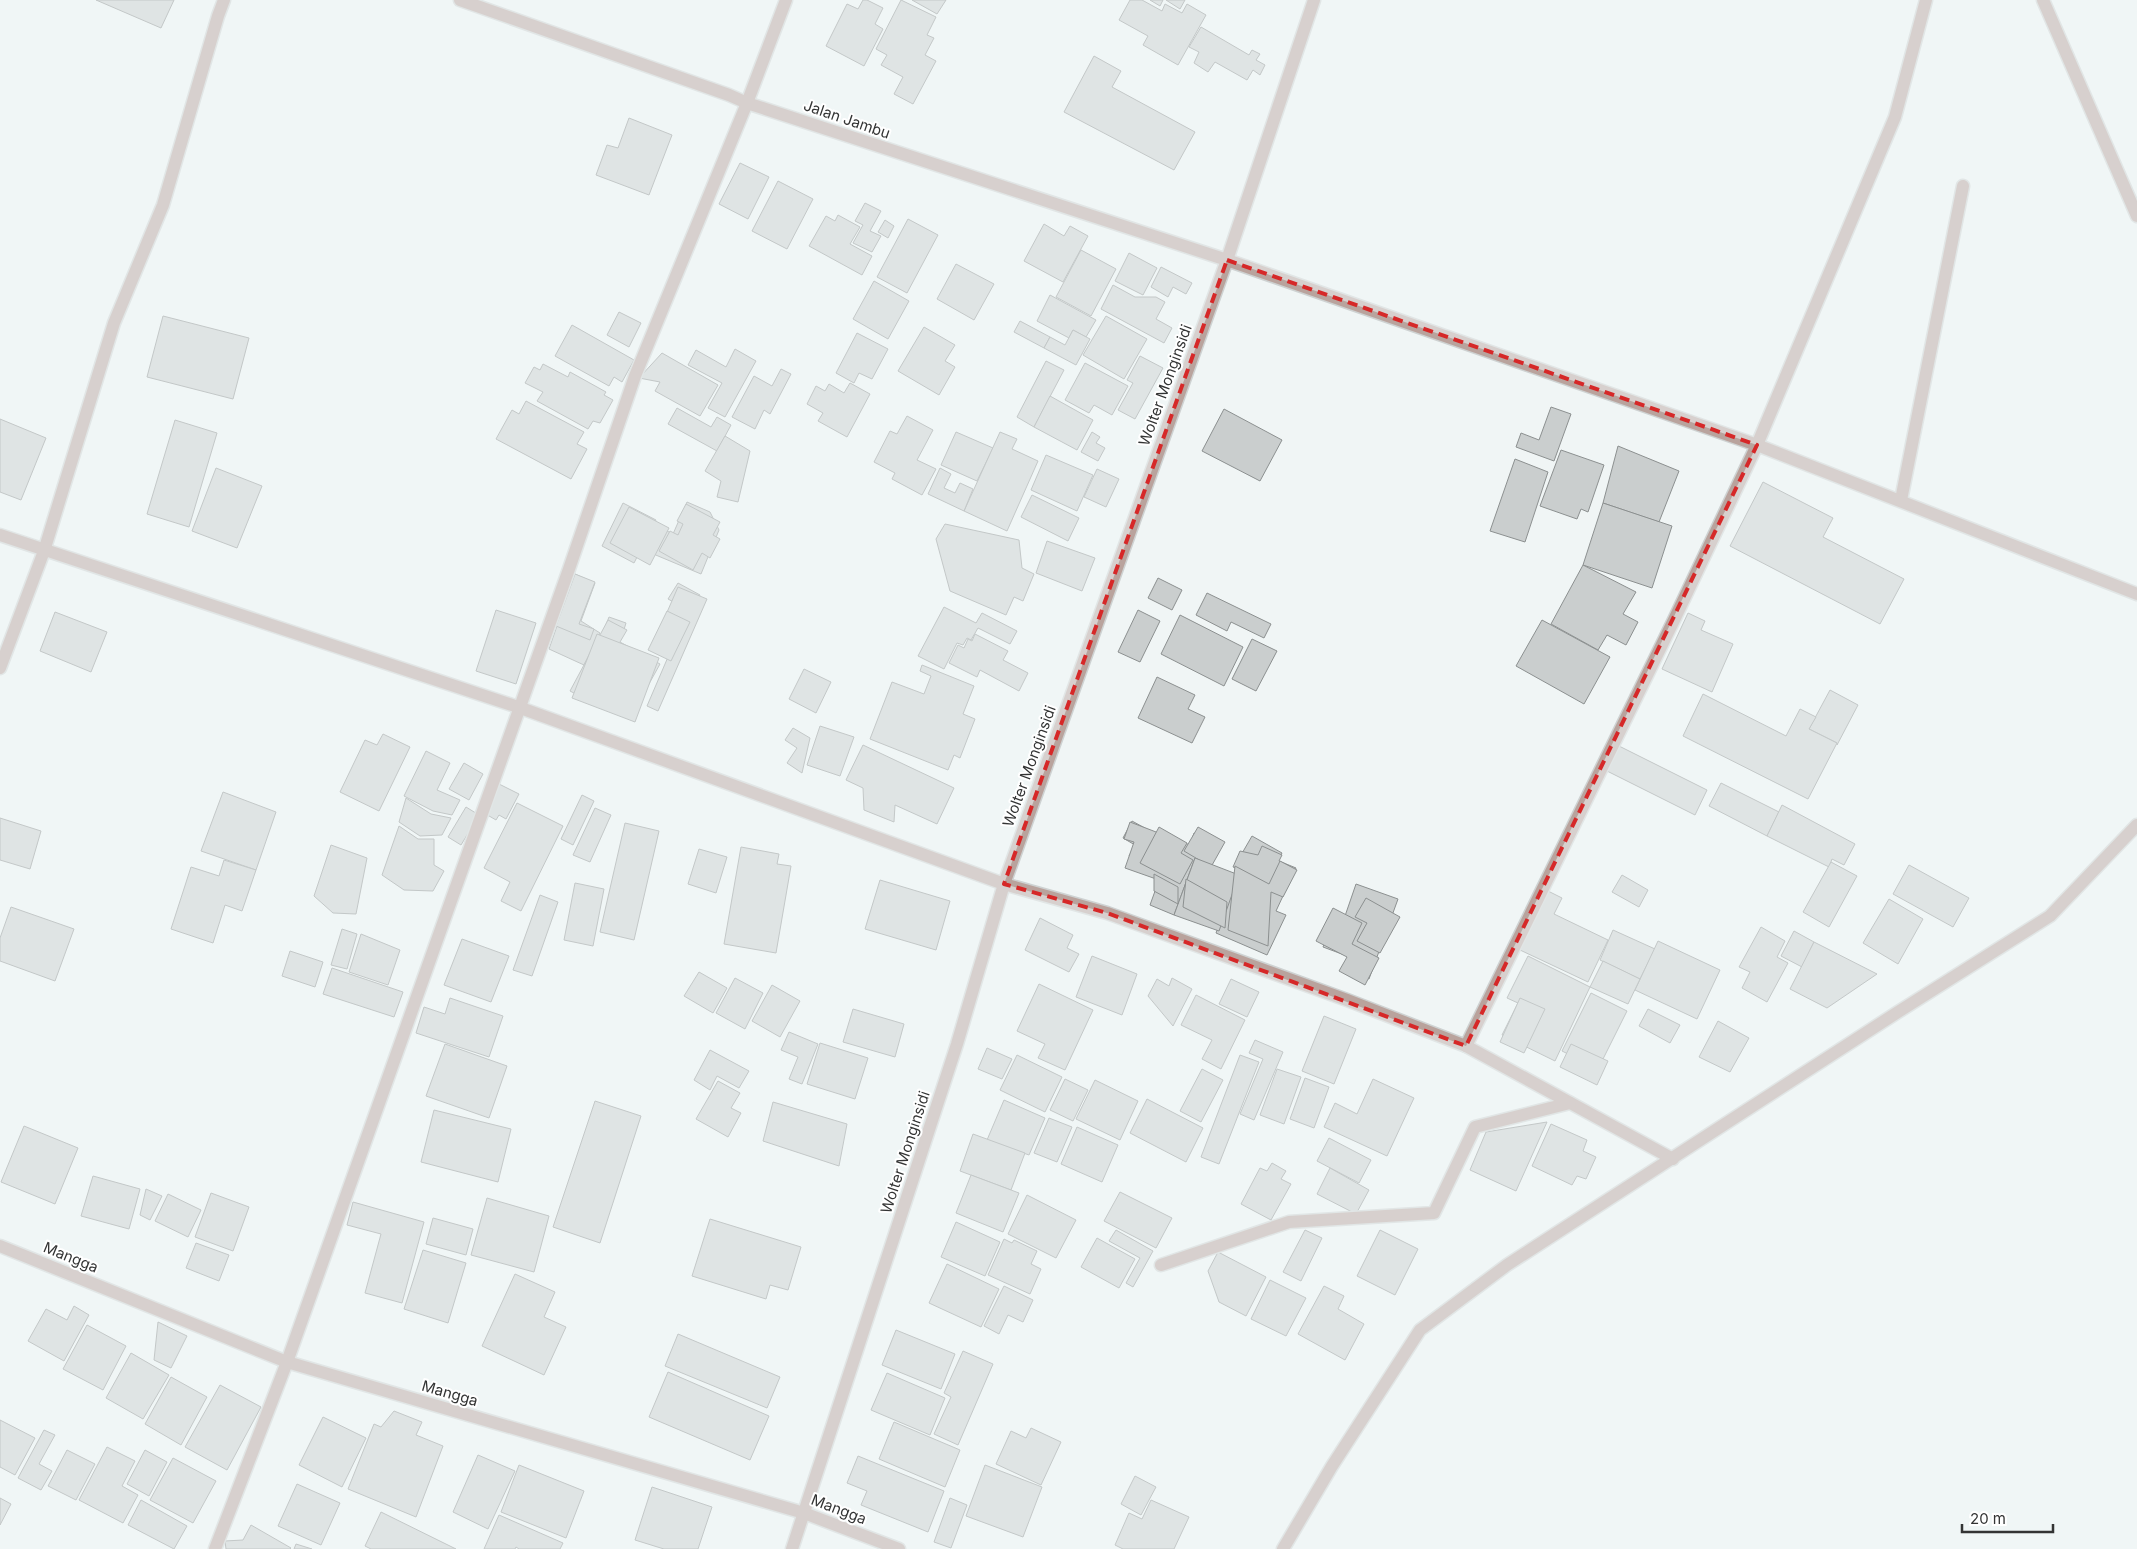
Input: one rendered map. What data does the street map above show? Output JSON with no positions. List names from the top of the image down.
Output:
{
  "streets": {
    "street": ["Jalan Jambu", "Wolter Monginsidi", "Mangga"]
  },
  "crossings": [
    ["Jalan Jambu", "Wolter Monginsidi"],
    ["Wolter Monginsidi", "Mangga"]
  ],
  "scale_bar": "20 m"
}
